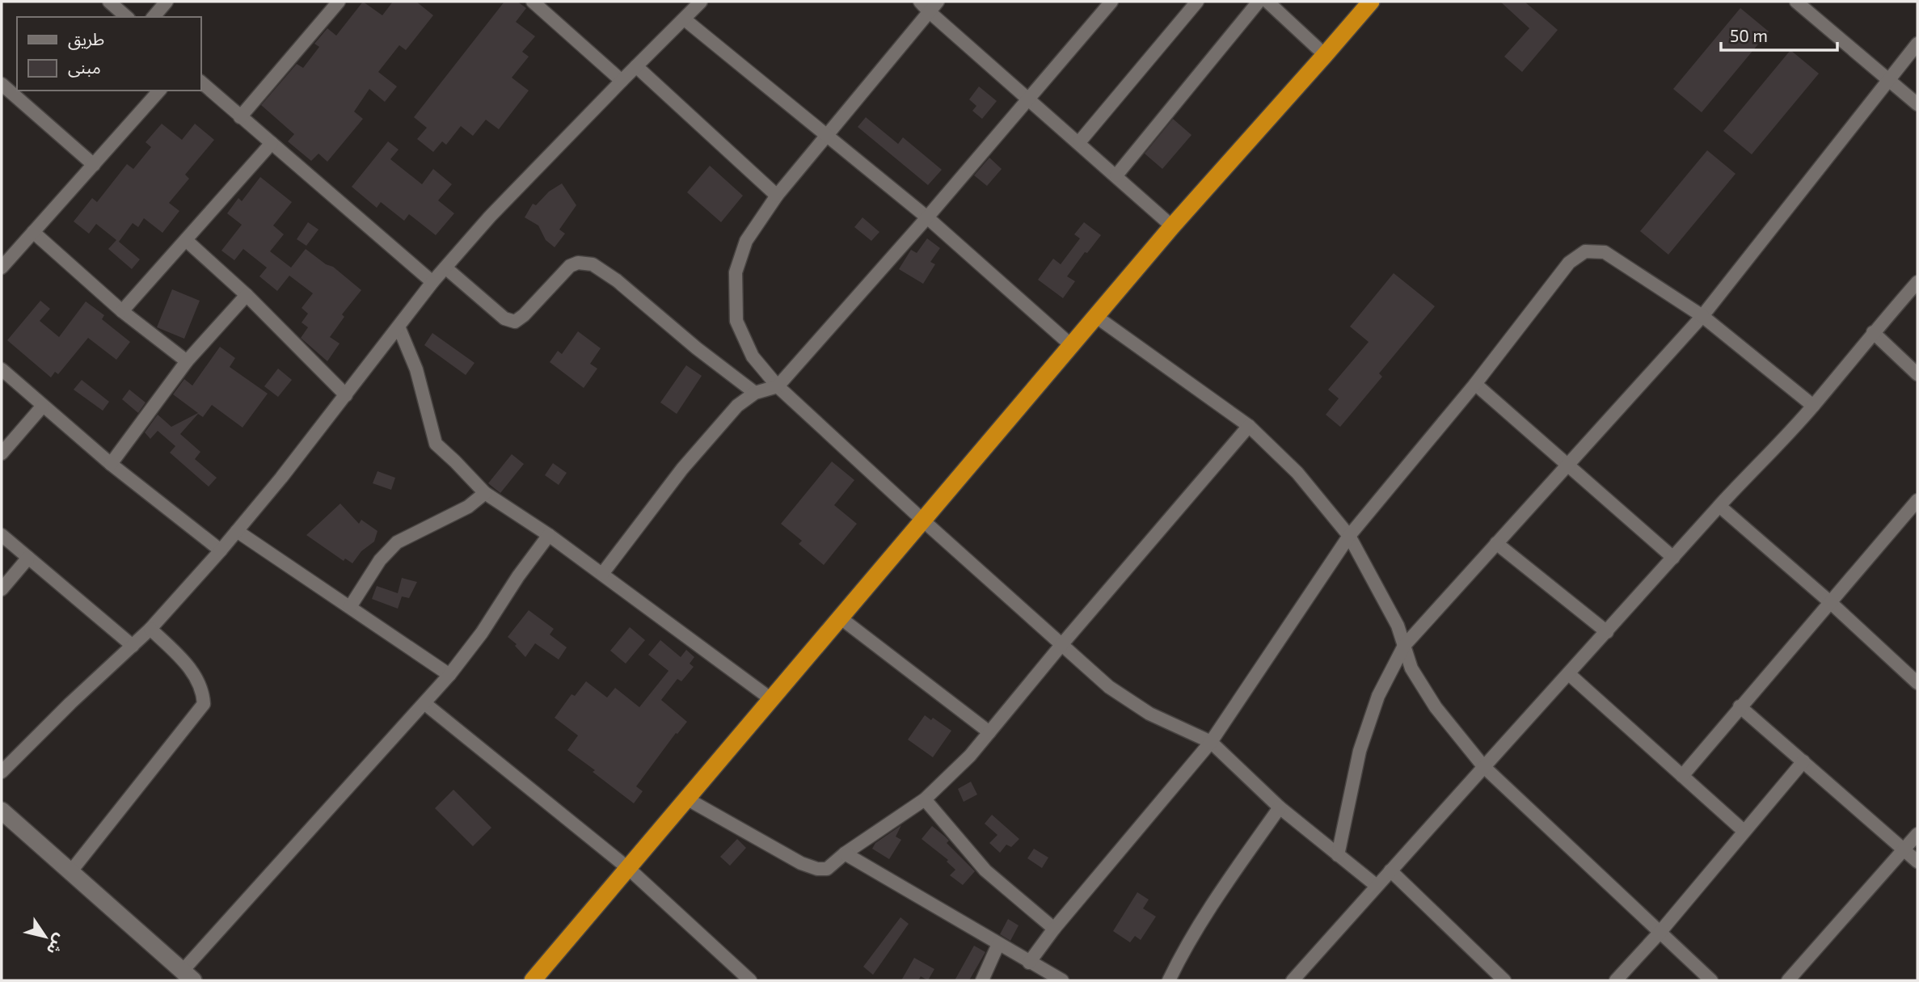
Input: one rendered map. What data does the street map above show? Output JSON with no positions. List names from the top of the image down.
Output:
{
  "legend": ["طريق", "مبنى"],
  "scale_bar": "50 m",
  "north": "bottom right"
}
